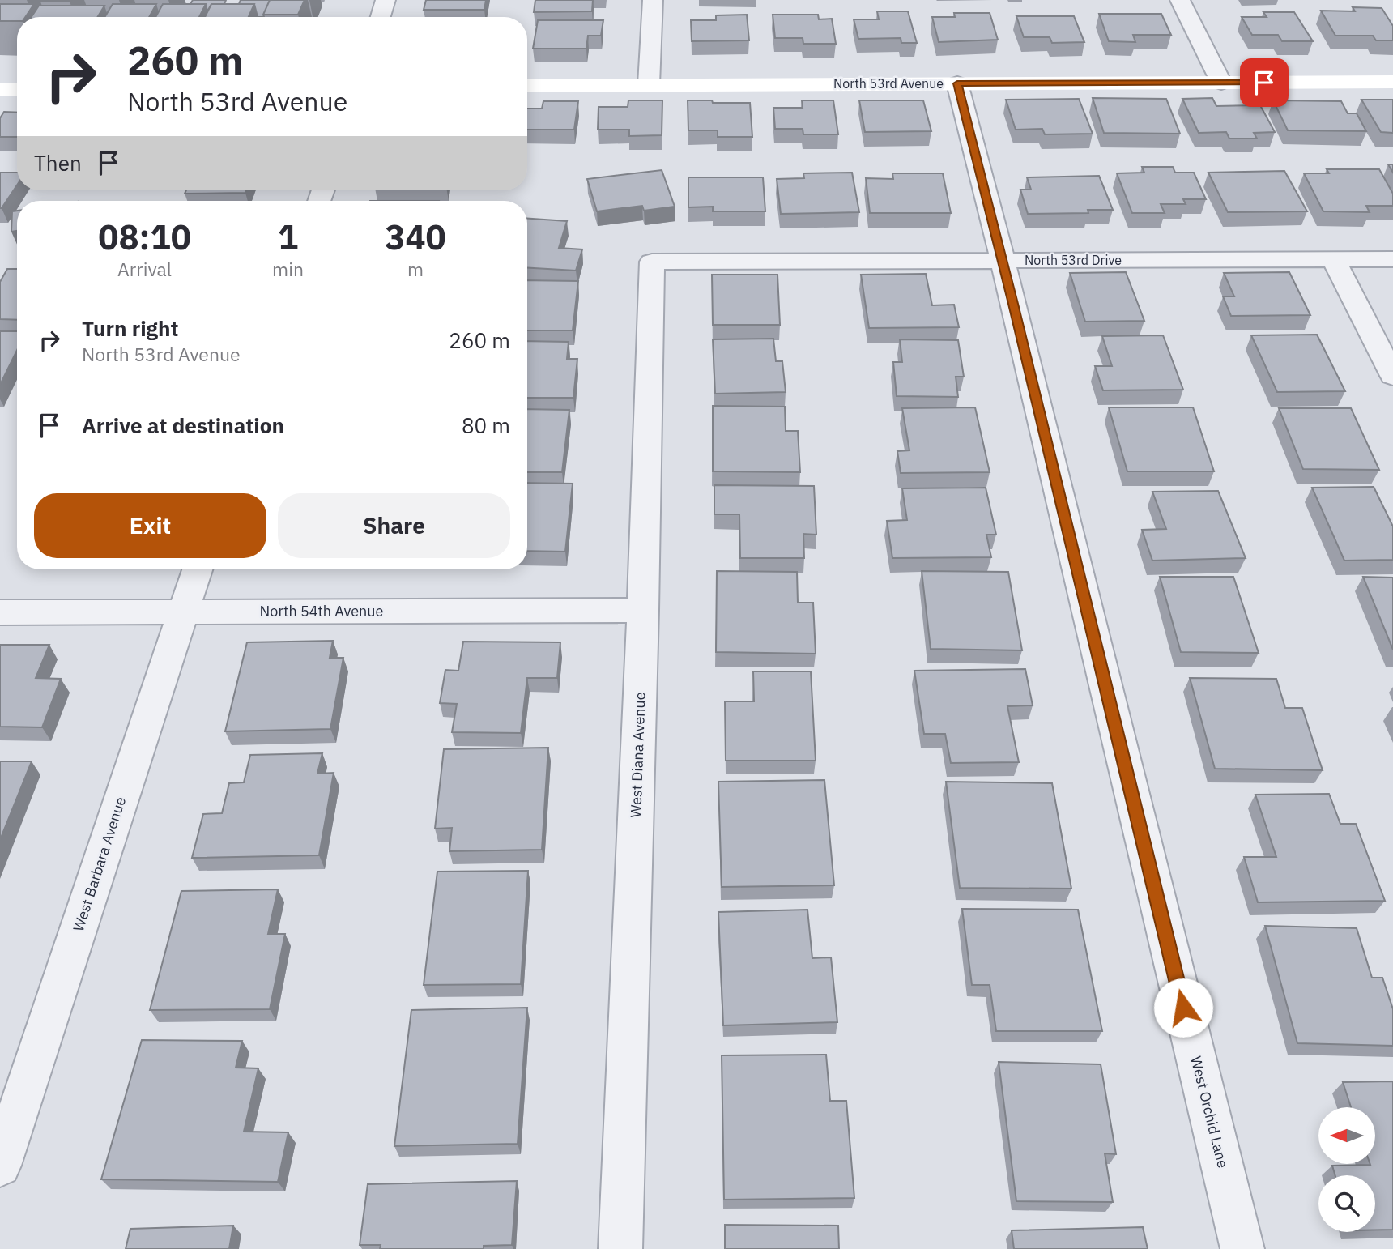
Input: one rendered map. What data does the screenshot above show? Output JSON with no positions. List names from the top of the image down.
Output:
{
  "streets": {
    "street": [
      "North 53rd Avenue",
      "North 53rd Drive",
      "North 54th Avenue",
      "West Diana Avenue",
      "West Barbara Avenue",
      "West Orchid Lane"
    ]
  },
  "crossings": [
    ["North 53rd Avenue", "West Orchid Lane"],
    ["North 53rd Drive", "West Diana Avenue"],
    ["North 53rd Drive", "West Orchid Lane"],
    ["North 54th Avenue", "West Diana Avenue"],
    ["North 54th Avenue", "West Barbara Avenue"]
  ],
  "north": "left",
  "page": {
    "turn": ["260 m", "North 53rd Avenue"],
    "then": "Then",
    "eta": [
      "08:10",
      "Arrival",
      "1",
      "min",
      "340",
      "m"
    ],
    "list": [
      {
        "name": "Turn right",
        "note": "North 53rd Avenue",
        "value": "260 m"
      },
      {
        "name": "Arrive at destination",
        "value": "80 m"
      }
    ],
    "buttons": ["Exit", "Share"]
  }
}
